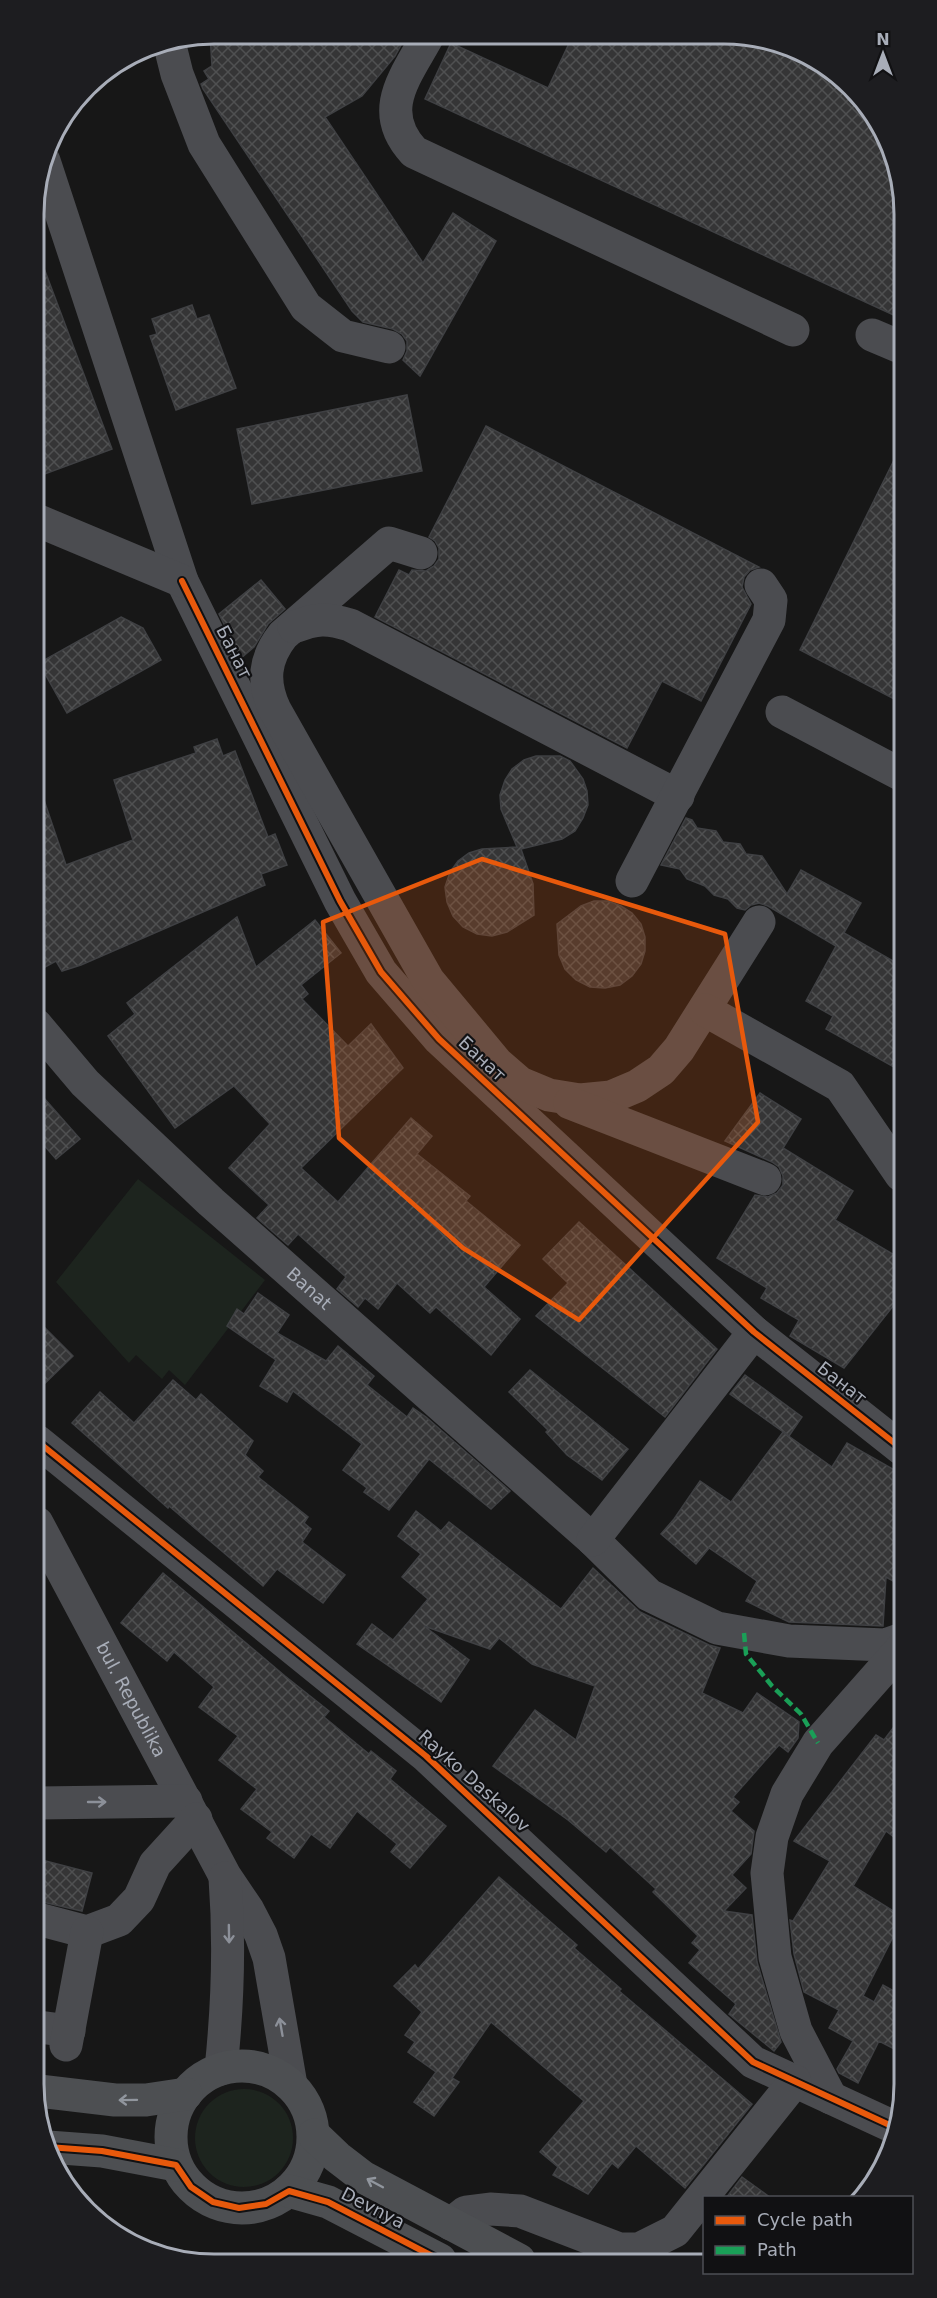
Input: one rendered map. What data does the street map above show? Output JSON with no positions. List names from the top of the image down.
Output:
{
  "streets": {
    "main road": ["Devnya"],
    "street": [
      "Банат",
      "Banat",
      "bul. Republika",
      "Rayko Daskalov"
    ]
  },
  "crossings": [
    ["bul. Republika", "Devnya"]
  ],
  "legend": ["Cycle path", "Path"],
  "north": "top"
}
